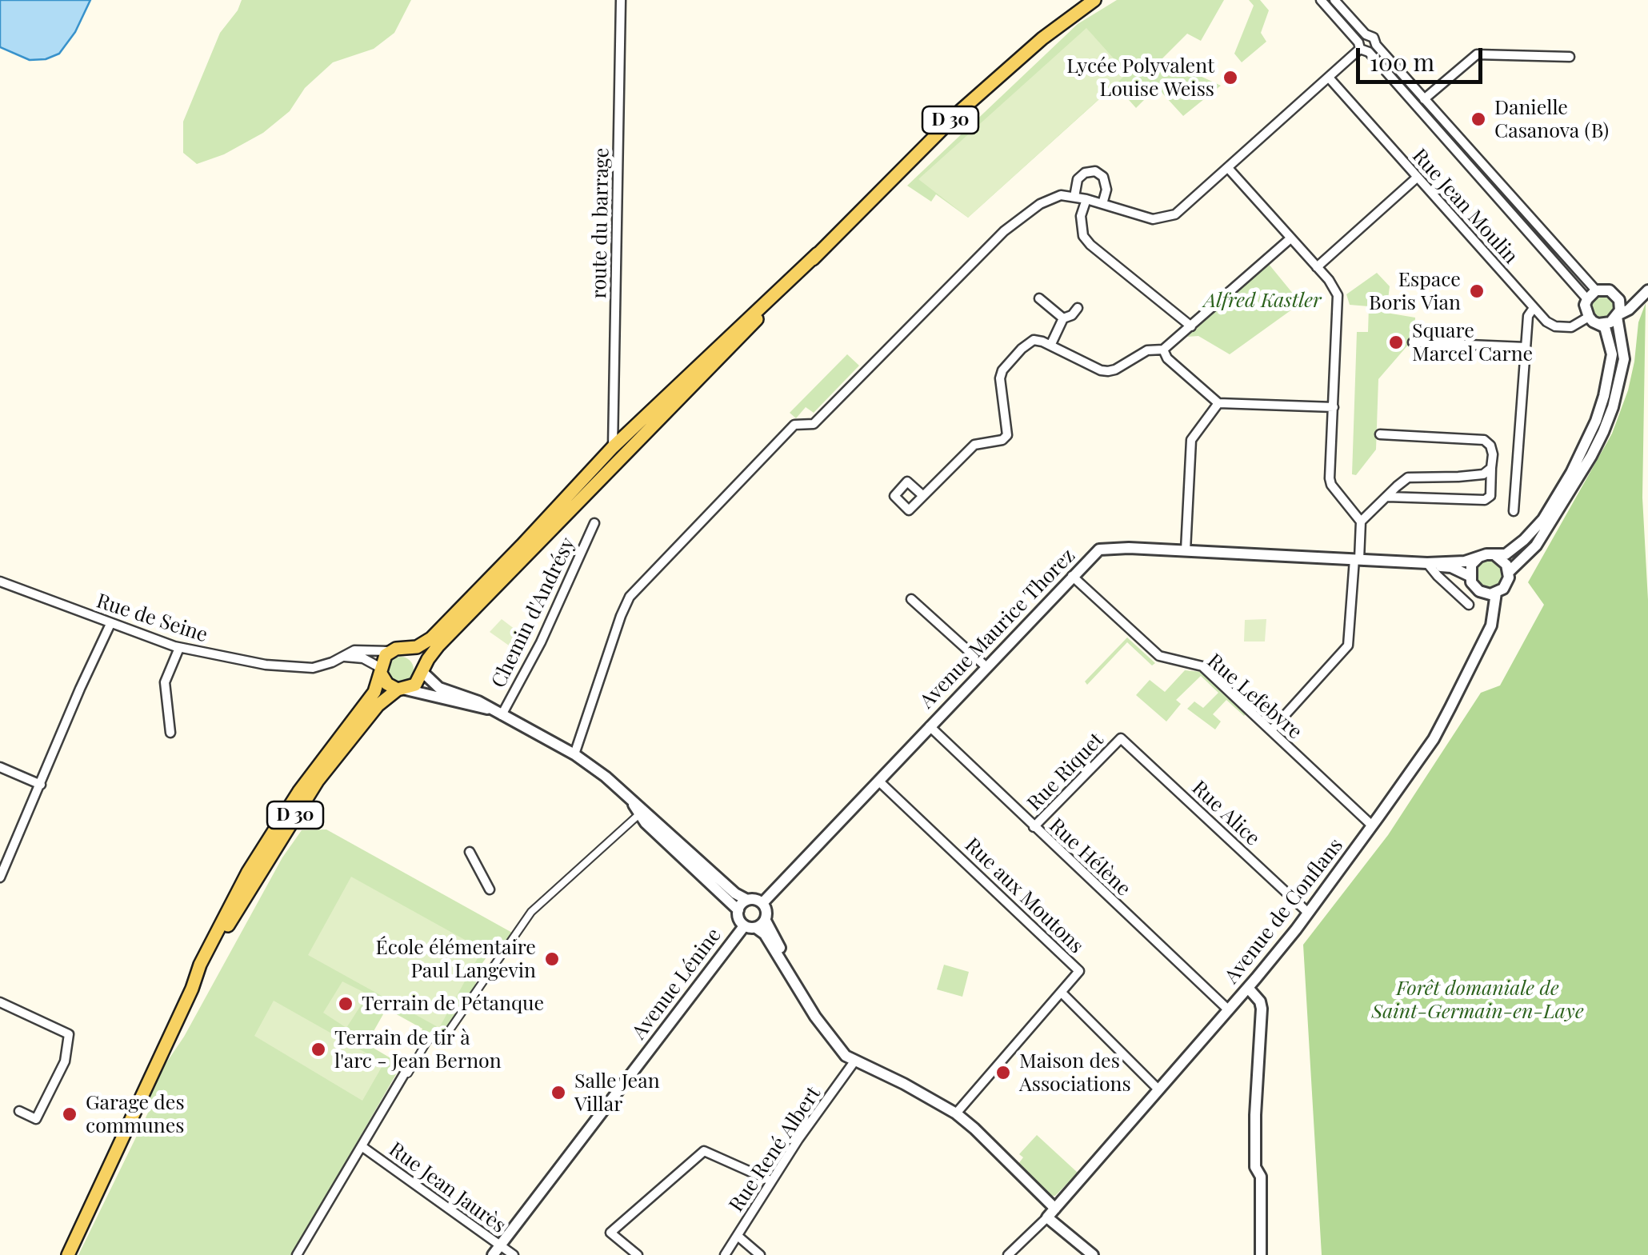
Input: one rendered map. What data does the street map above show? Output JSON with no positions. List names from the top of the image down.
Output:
{
  "streets": {
    "main road": ["D 30"],
    "street": [
      "Rue Jean Moulin",
      "route du barrage",
      "Chemin d'Andrésy",
      "Rue de Seine",
      "Avenue Maurice Thorez",
      "Rue Lefebvre",
      "Rue Riquet",
      "Rue Alice",
      "Rue Hélène",
      "Rue aux Moutons",
      "Avenue de Conflans",
      "Avenue Lénine",
      "Rue René Albert",
      "Rue Jean Jaurès"
    ]
  },
  "crossings": [
    ["D 30", "route du barrage"],
    ["D 30", "Rue de Seine"],
    ["Avenue Maurice Thorez", "Rue Lefebvre"],
    ["Avenue Maurice Thorez", "Rue Hélène"],
    ["Avenue Maurice Thorez", "Rue aux Moutons"],
    ["Avenue Maurice Thorez", "Avenue de Conflans"],
    ["Avenue Maurice Thorez", "Avenue Lénine"],
    ["Rue Lefebvre", "Avenue de Conflans"],
    ["Rue Riquet", "Rue Alice"],
    ["Rue Riquet", "Rue Hélène"],
    ["Rue Alice", "Avenue de Conflans"],
    ["Rue Hélène", "Avenue de Conflans"],
    ["Avenue Lénine", "Rue Jean Jaurès"]
  ],
  "parks": ["Alfred Kastler", "Forêt domaniale de Saint-Germain-en-Laye"],
  "places": [
    "Lycée Polyvalent Louise Weiss",
    "Danielle Casanova (B)",
    "Espace Boris Vian",
    "Square Marcel Carne",
    "École élémentaire Paul Langevin",
    "Terrain de Pétanque",
    "Terrain de tir à l'arc - Jean Bernon",
    "Maison des Associations",
    "Salle Jean Villar",
    "Garage des communes"
  ],
  "scale_bar": "100 m"
}
